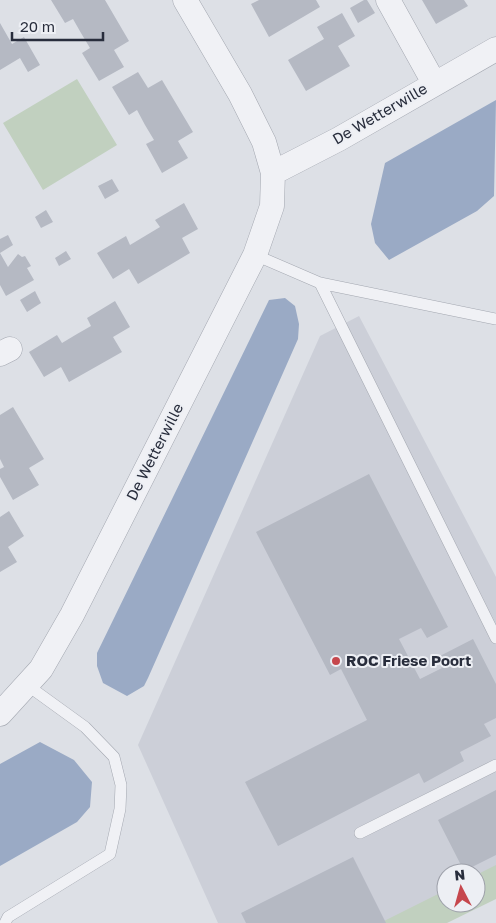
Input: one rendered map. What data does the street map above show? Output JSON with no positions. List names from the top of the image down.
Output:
{
  "streets": {
    "street": ["De Wetterwille"]
  },
  "places": ["ROC Friese Poort"],
  "scale_bar": "20 m",
  "north": "top"
}
